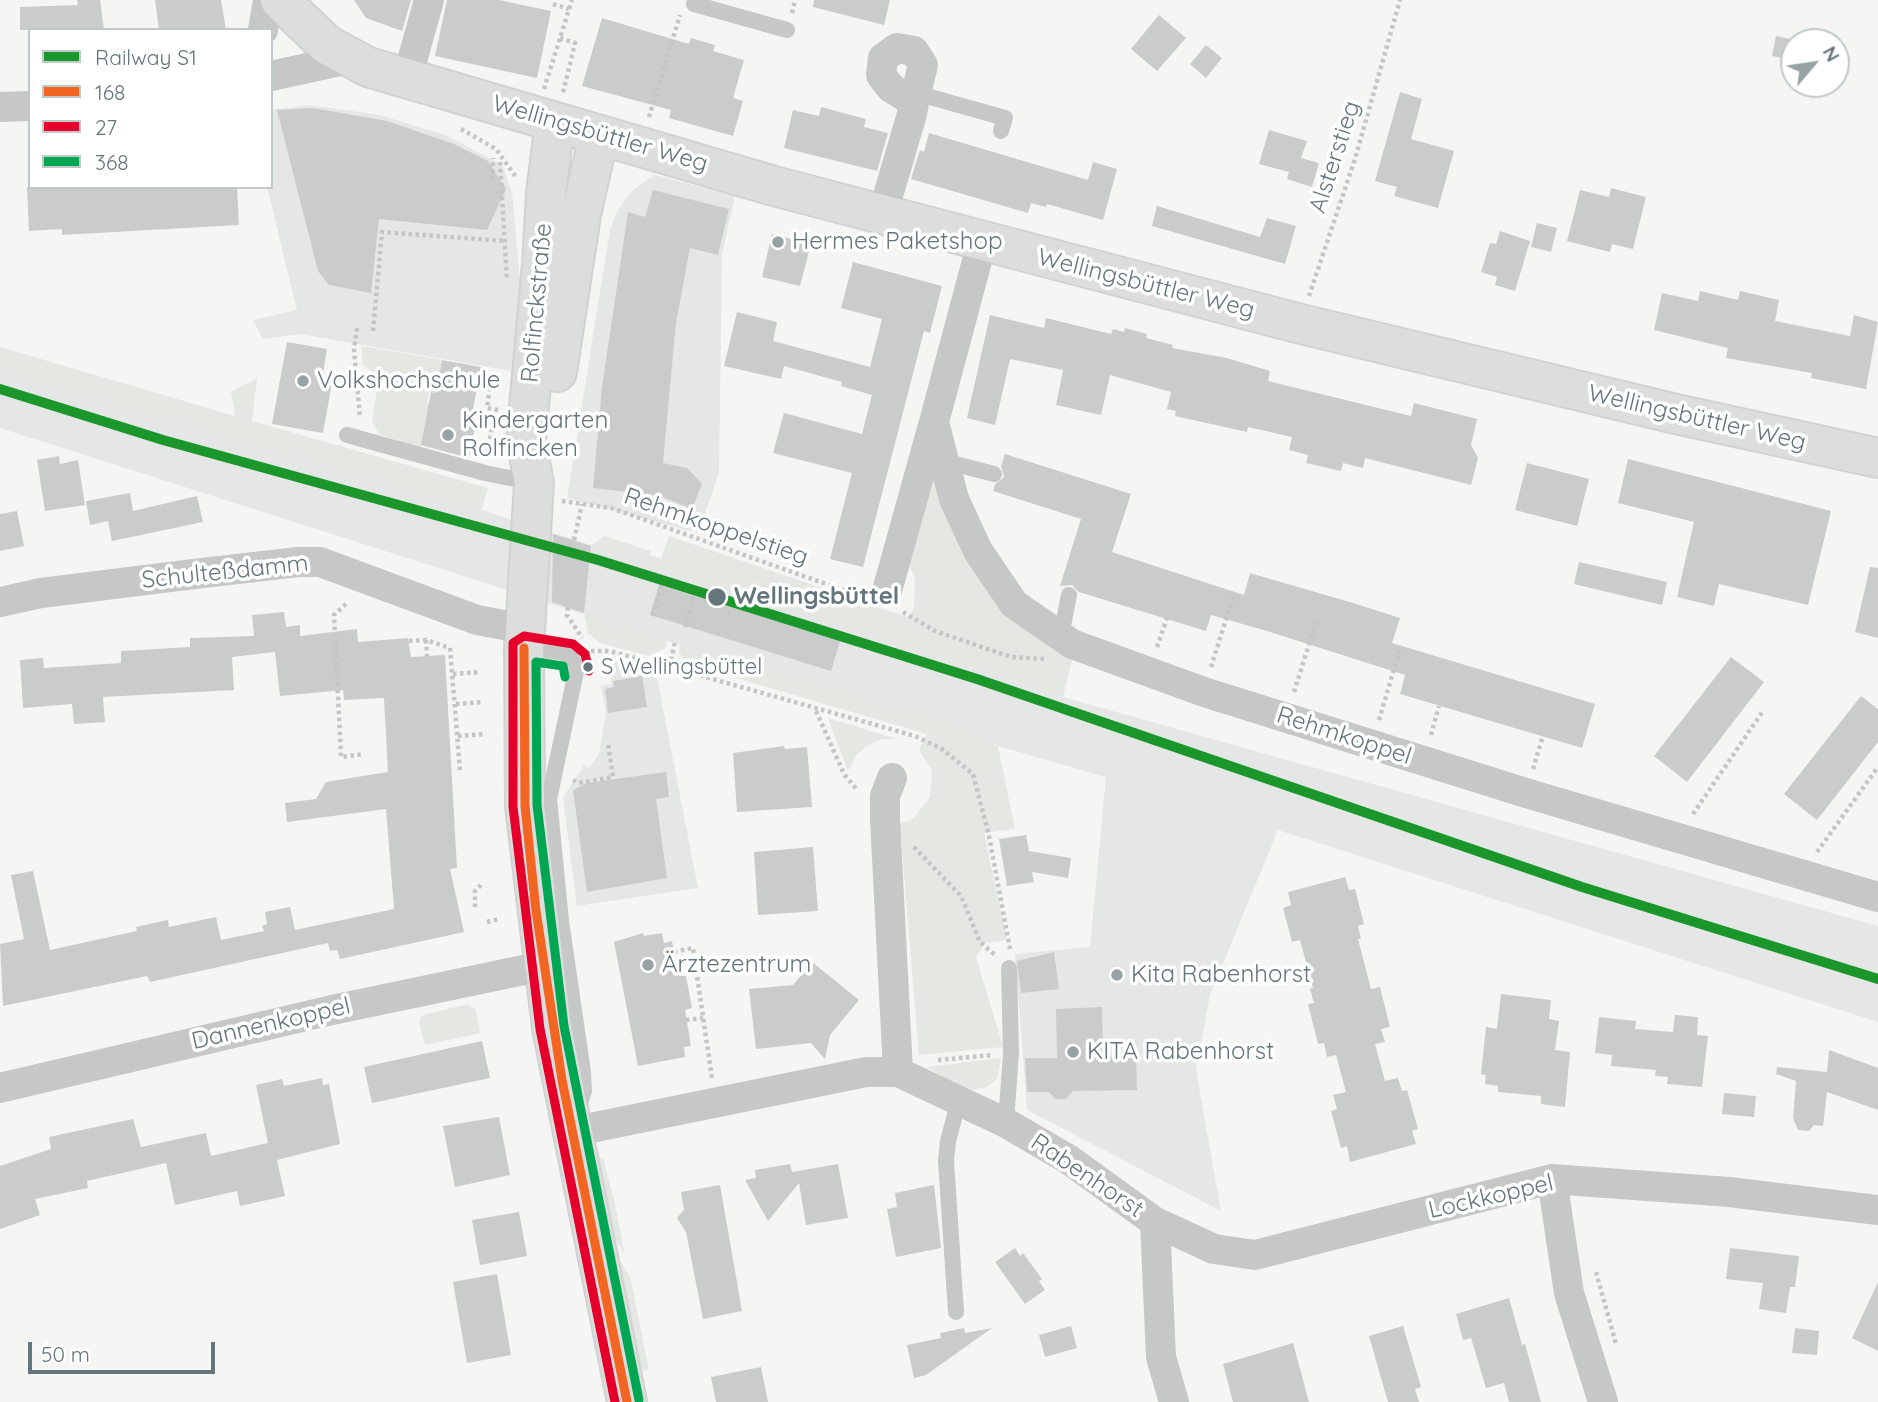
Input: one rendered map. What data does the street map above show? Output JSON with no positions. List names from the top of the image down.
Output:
{
  "streets": {
    "main road": ["Wellingsbüttler Weg", "Rolfinckstraße"],
    "street": [
      "Schulteßdamm",
      "Rehmkoppel",
      "Dannenkoppel",
      "Rabenhorst",
      "Lockkoppel"
    ],
    "path": ["Alsterstieg", "Rehmkoppelstieg"]
  },
  "crossings": [
    ["Wellingsbüttler Weg", "Alsterstieg"],
    ["Wellingsbüttler Weg", "Rolfinckstraße"],
    ["Wellingsbüttler Weg", "Rehmkoppel"],
    ["Rolfinckstraße", "Rehmkoppelstieg"],
    ["Rolfinckstraße", "Schulteßdamm"],
    ["Rolfinckstraße", "Dannenkoppel"],
    ["Rolfinckstraße", "Rabenhorst"],
    ["Rehmkoppelstieg", "Rehmkoppel"],
    ["Rabenhorst", "Lockkoppel"]
  ],
  "places": [
    "Hermes Paketshop",
    "Volkshochschule",
    "Kindergarten Rolfincken",
    "Wellingsbüttel",
    "S Wellingsbüttel",
    "Ärztezentrum",
    "Kita Rabenhorst",
    "KITA Rabenhorst"
  ],
  "lines": [
    "rail line S1",
    "transit line 27",
    "transit line 168",
    "transit line 368"
  ],
  "legend": [
    "Railway S1",
    "168",
    "27",
    "368"
  ],
  "scale_bar": "50 m",
  "north": "top right"
}
